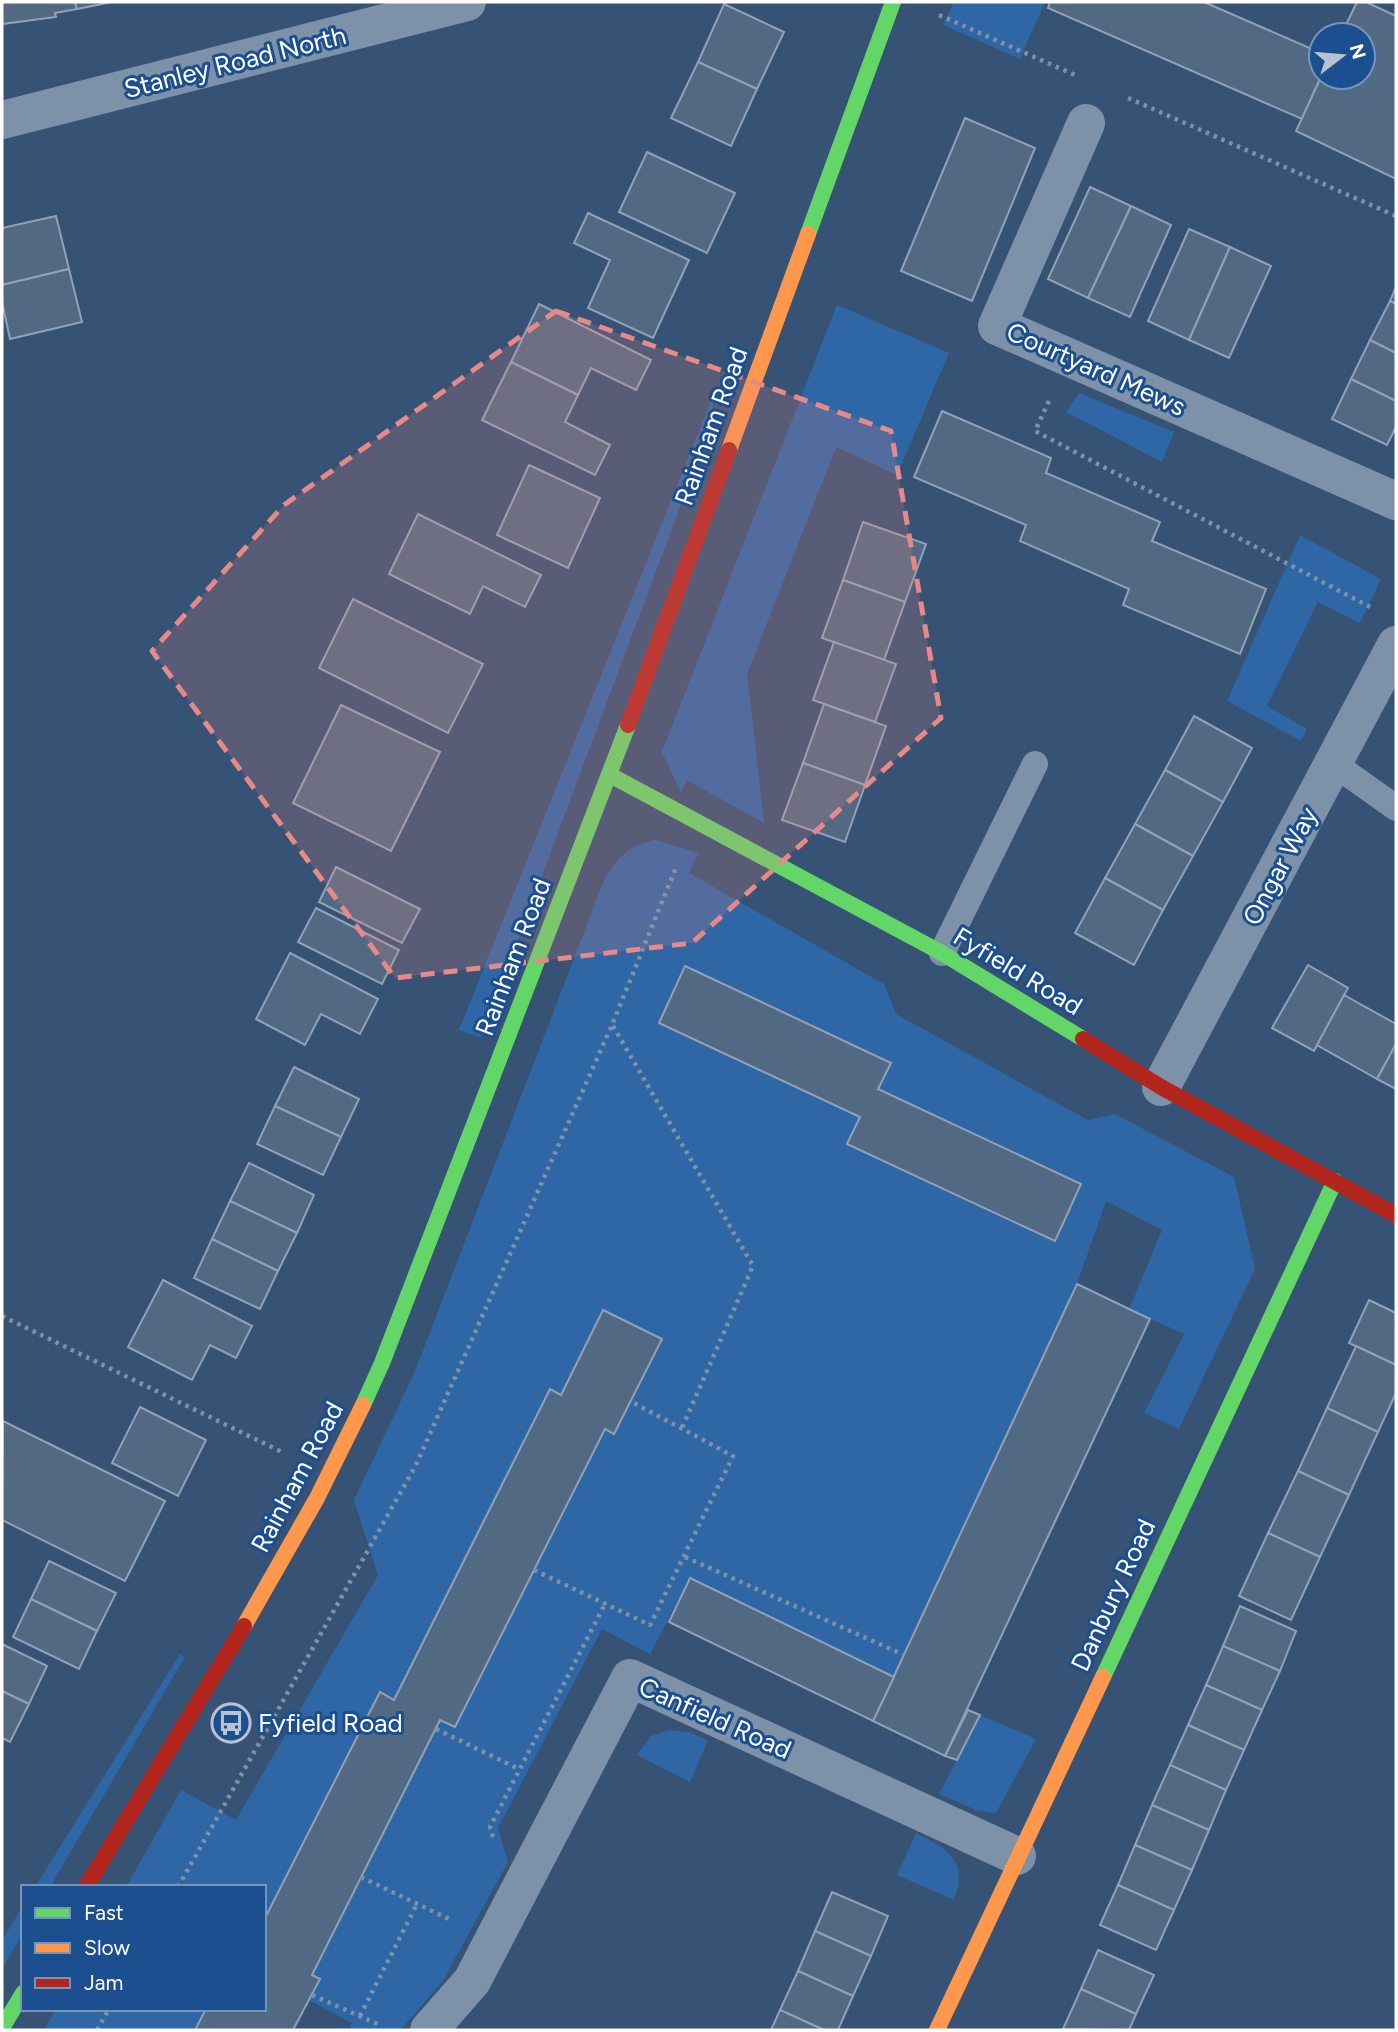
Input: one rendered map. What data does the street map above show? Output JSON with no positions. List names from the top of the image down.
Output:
{
  "streets": {
    "main road": ["Rainham Road", "Fyfield Road", "Danbury Road"],
    "street": [
      "Stanley Road North",
      "Courtyard Mews",
      "Ongar Way",
      "Canfield Road"
    ]
  },
  "crossings": [
    ["Rainham Road", "Fyfield Road"],
    ["Ongar Way", "Fyfield Road"],
    ["Fyfield Road", "Danbury Road"],
    ["Danbury Road", "Canfield Road"]
  ],
  "places": {
    "bus stop": ["Fyfield Road"]
  },
  "legend": ["Fast", "Slow", "Jam"],
  "north": "right"
}
